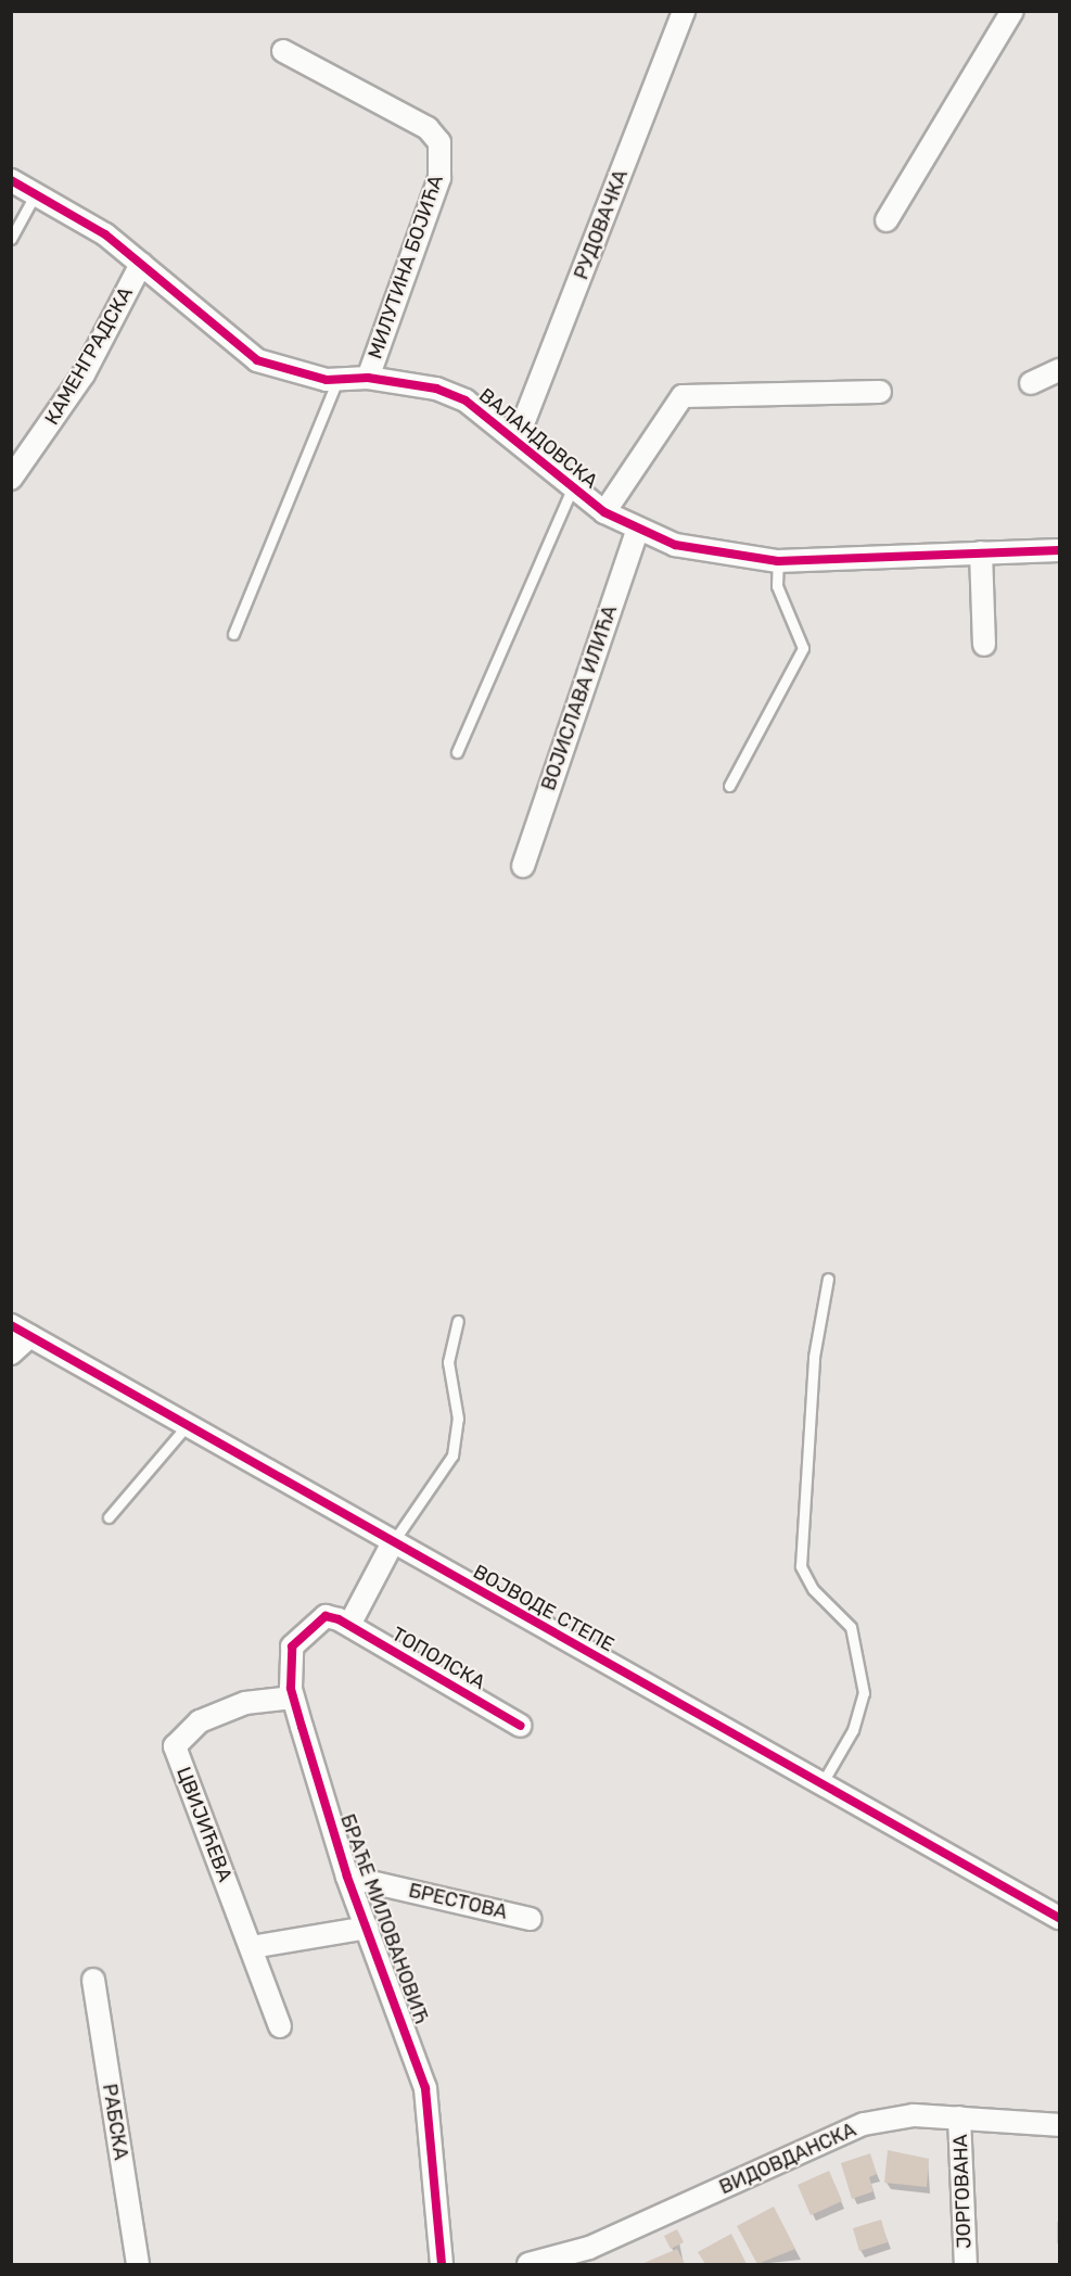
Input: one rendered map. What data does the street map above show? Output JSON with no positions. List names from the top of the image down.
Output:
{
  "streets": {
    "street": [
      "РУДОВАЧКА",
      "МИЛУТИНА БОЈИЋА",
      "КАМЕНГРАДСКА",
      "ВАЛАНДОВСКА",
      "ВОЈИСЛАВА ИЛИЋА",
      "ВОЈВОДЕ СТЕПЕ",
      "ТОПОЛСКА",
      "ЦВИЈИЋЕВА",
      "БРЕСТОВА",
      "БРАЋЕ МИЛОВАНОВИЋ",
      "РАБСКА",
      "ВИДОВДАНСКА",
      "ЈОРГОВАНА"
    ]
  },
  "crossings": [
    ["РУДОВАЧКА", "ВАЛАНДОВСКА"],
    ["МИЛУТИНА БОЈИЋА", "ВАЛАНДОВСКА"],
    ["КАМЕНГРАДСКА", "ВАЛАНДОВСКА"],
    ["ВАЛАНДОВСКА", "ВОЈИСЛАВА ИЛИЋА"],
    ["ТОПОЛСКА", "БРАЋЕ МИЛОВАНОВИЋ"],
    ["ЦВИЈИЋЕВА", "БРАЋЕ МИЛОВАНОВИЋ"],
    ["БРЕСТОВА", "БРАЋЕ МИЛОВАНОВИЋ"],
    ["ВИДОВДАНСКА", "ЈОРГОВАНА"]
  ]
}
